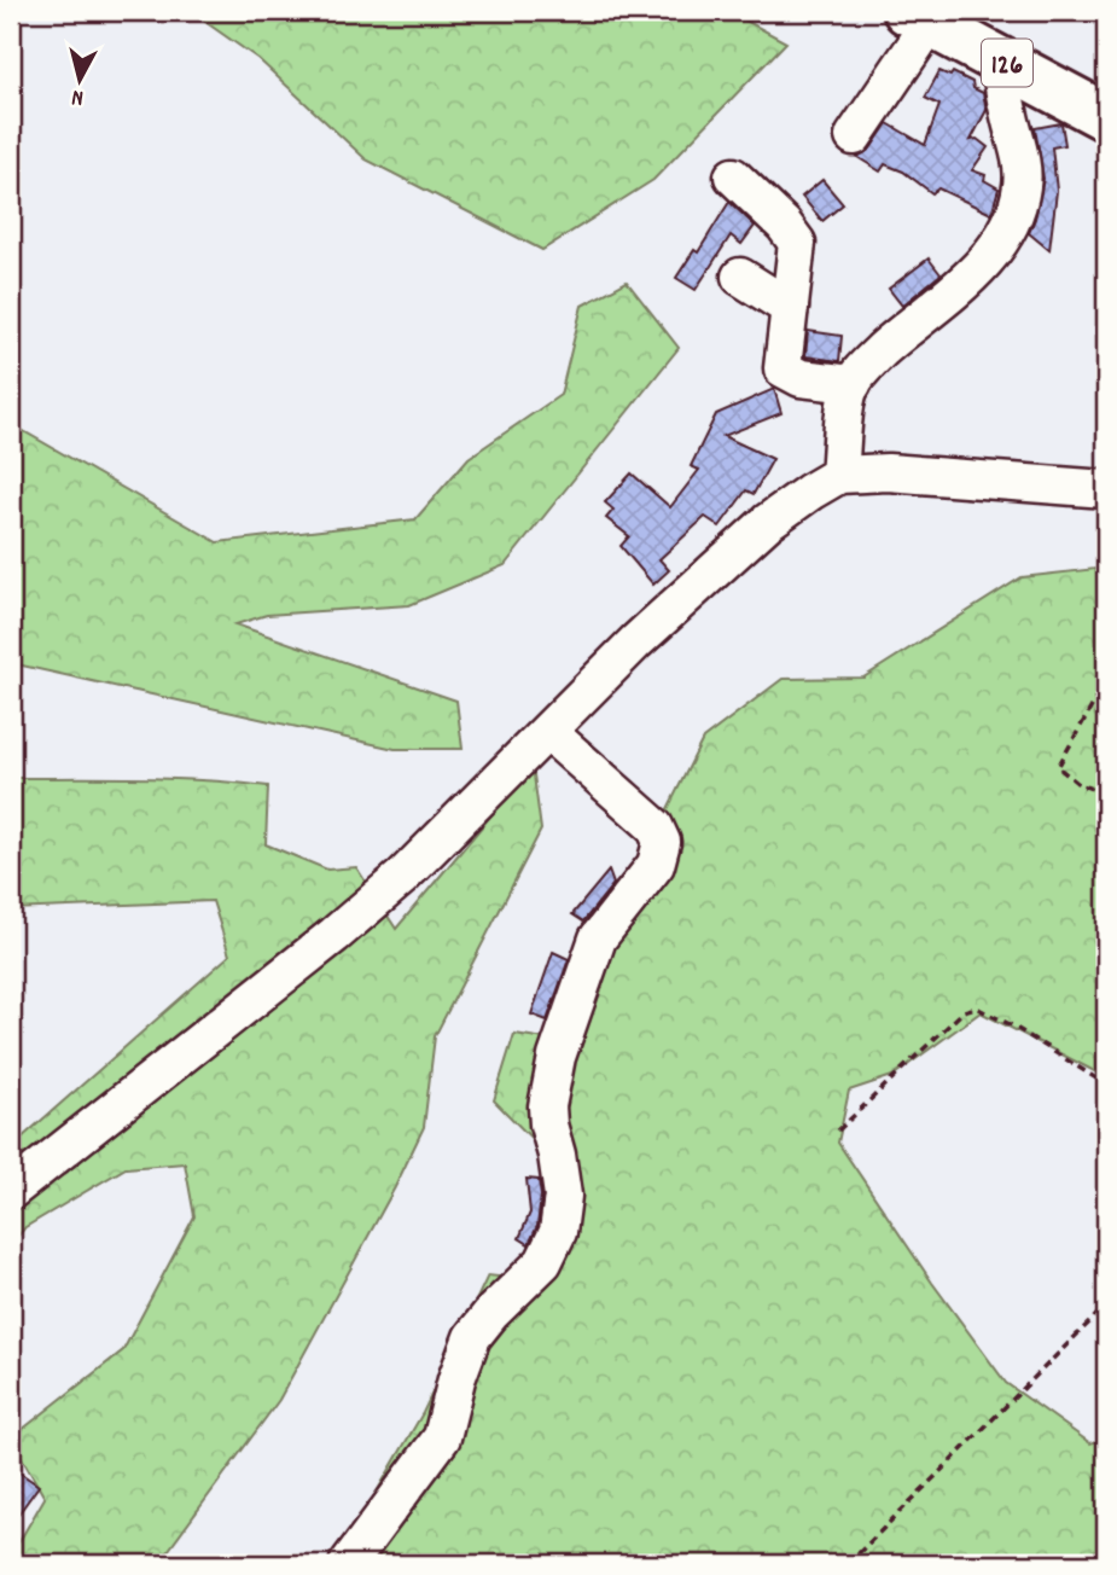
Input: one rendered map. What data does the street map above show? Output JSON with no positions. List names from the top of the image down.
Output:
{
  "streets": {
    "highway": ["126"]
  },
  "north": "bottom"
}
